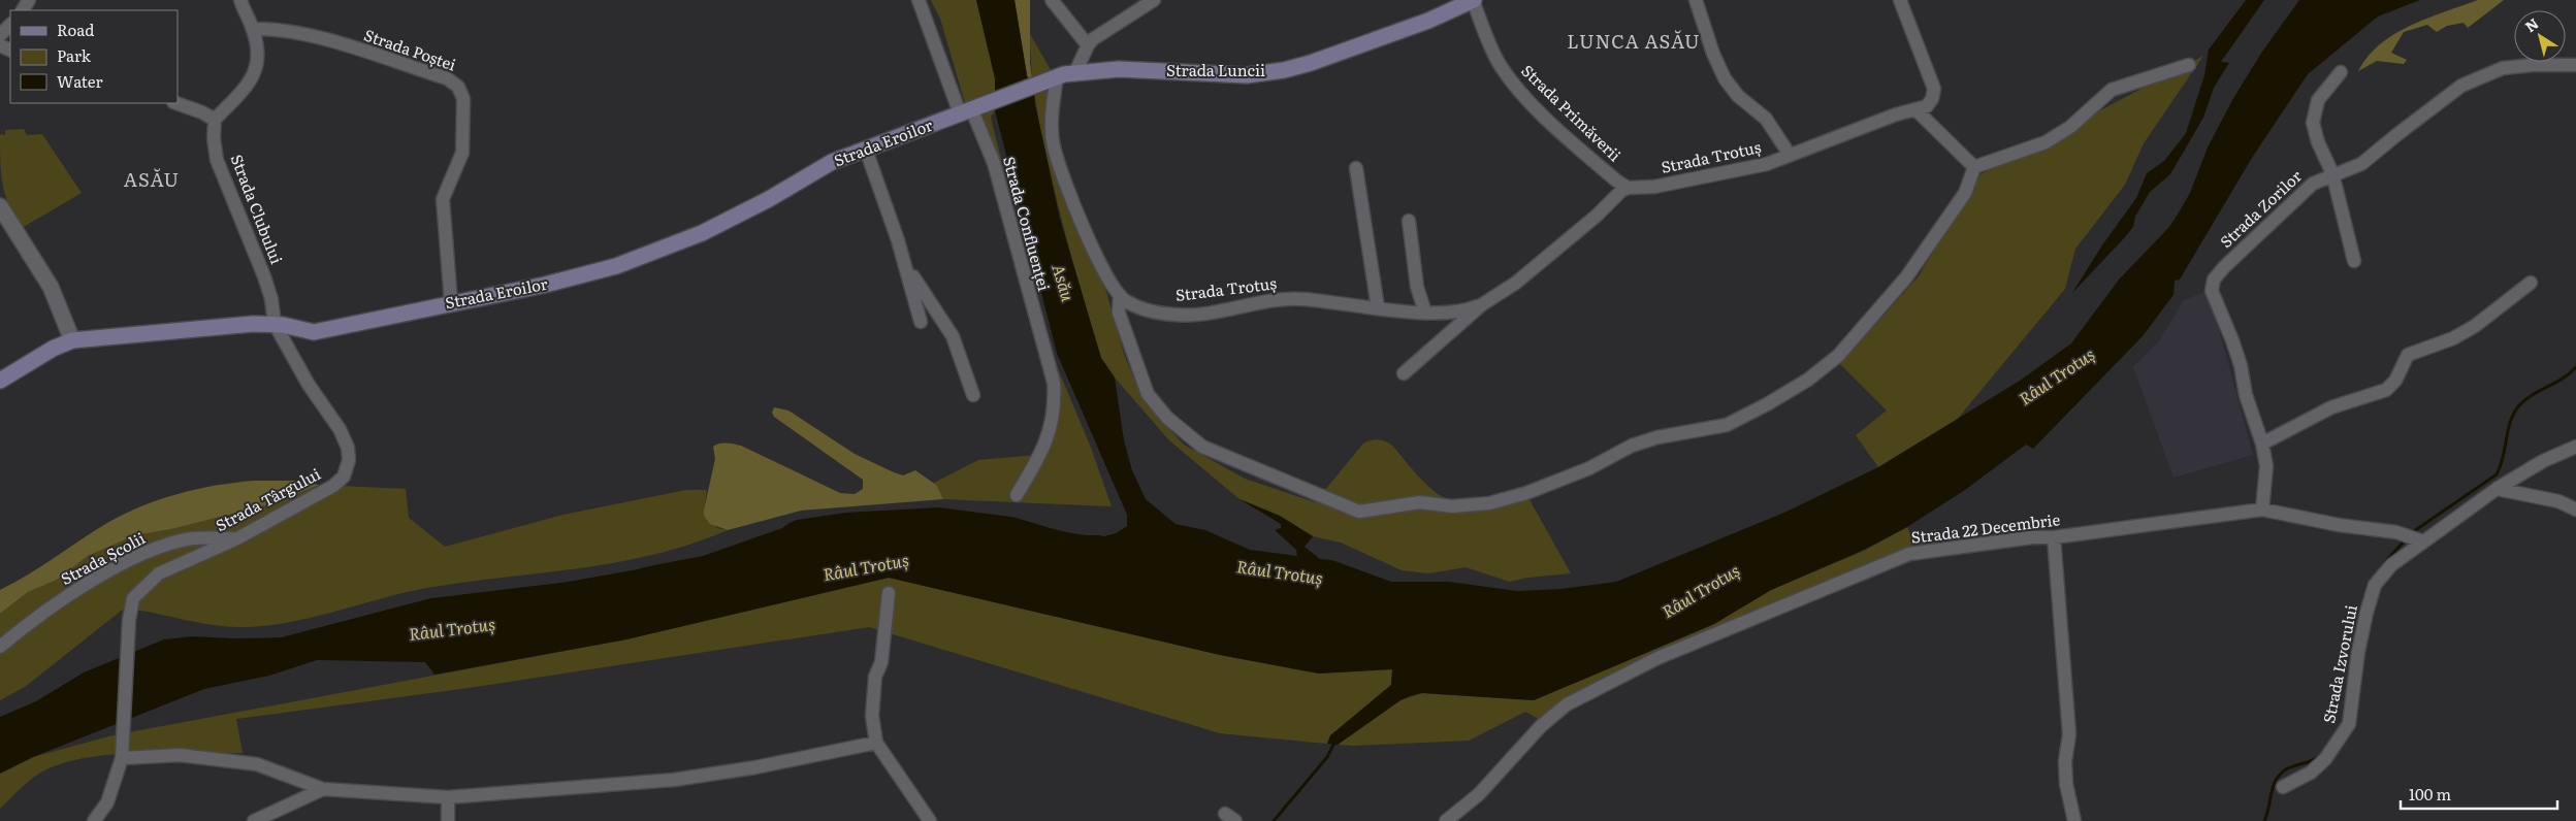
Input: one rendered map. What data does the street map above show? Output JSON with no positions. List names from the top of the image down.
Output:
{
  "streets": {
    "main road": ["Strada Luncii", "Strada Eroilor"],
    "street": [
      "Strada Poștei",
      "Strada Primăverii",
      "Strada Trotuș",
      "Strada Clubului",
      "Strada Zorilor",
      "Strada Confluenței",
      "Strada Târgului",
      "Strada 22 Decembrie",
      "Strada Școlii",
      "Strada Izvorului"
    ]
  },
  "crossings": [
    ["Strada Poștei", "Strada Eroilor"],
    ["Strada Luncii", "Strada Primăverii"],
    ["Strada Luncii", "Strada Eroilor"],
    ["Strada Luncii", "Strada Trotuș"],
    ["Strada Primăverii", "Strada Trotuș"],
    ["Strada Eroilor", "Strada Clubului"],
    ["Strada Eroilor", "Strada Confluenței"],
    ["Strada Eroilor", "Strada Târgului"],
    ["Strada Clubului", "Strada Târgului"],
    ["Strada Zorilor", "Strada 22 Decembrie"],
    ["Strada Târgului", "Strada Școlii"],
    ["Strada 22 Decembrie", "Strada Izvorului"]
  ],
  "districts": ["LUNCA ASĂU", "ASĂU"],
  "water": ["Asău", "Râul Trotuș"],
  "legend": ["Road", "Park", "Water"],
  "scale_bar": "100 m",
  "north": "top left"
}
